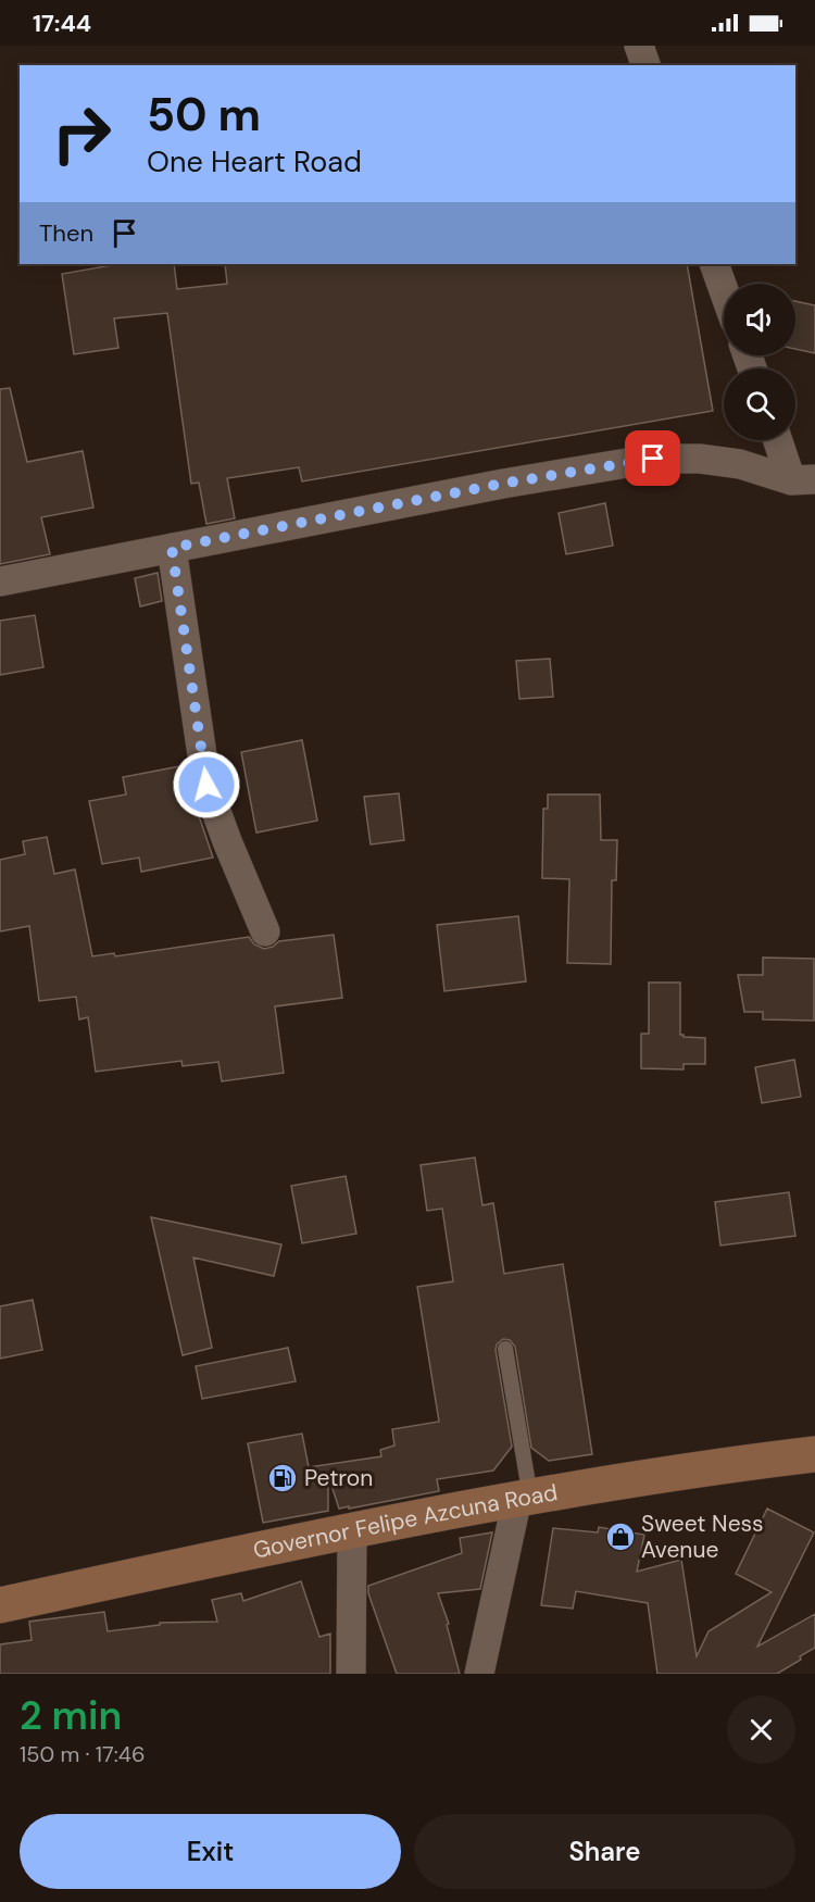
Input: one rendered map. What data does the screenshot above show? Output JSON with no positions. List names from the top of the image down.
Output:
{
  "streets": {
    "street": ["Governor Felipe Azcuna Road"]
  },
  "places": {
    "fuel station": ["Petron"],
    "shop": ["Sweet Ness Avenue"]
  },
  "page": {
    "status": "17:44",
    "turn": ["50 m", "One Heart Road"],
    "then": "Then",
    "heading": ["2 min", "150 m · 17:46"],
    "buttons": ["Exit", "Share"]
  }
}
